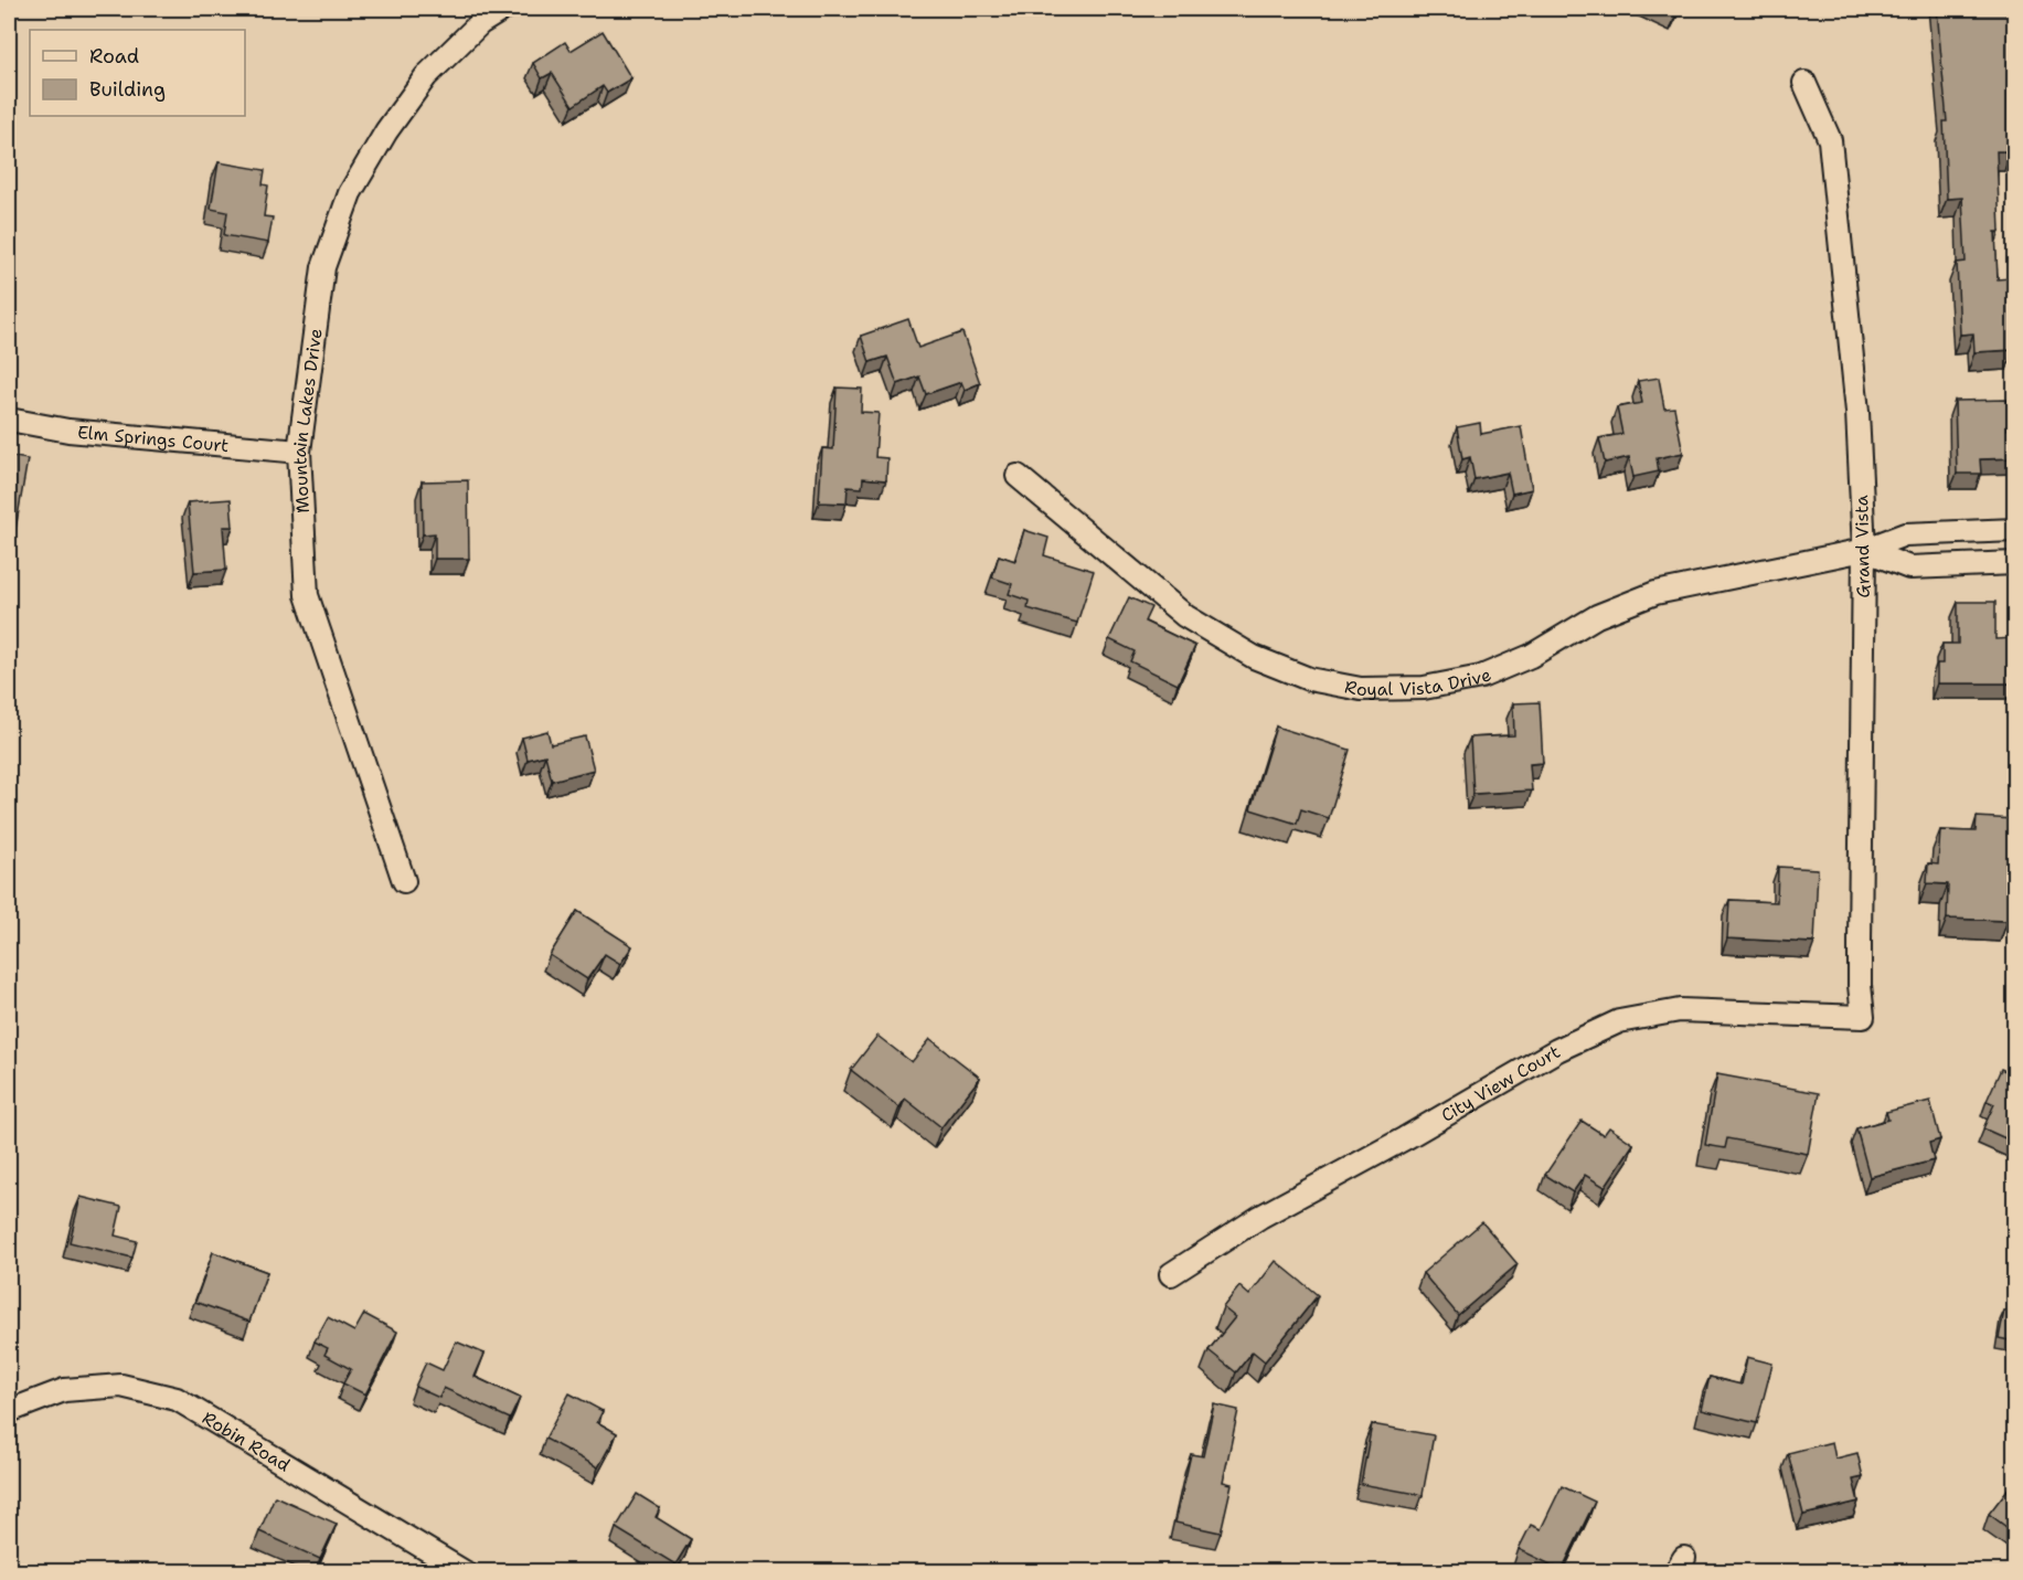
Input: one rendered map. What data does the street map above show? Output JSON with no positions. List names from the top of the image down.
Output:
{
  "streets": {
    "street": [
      "Mountain Lakes Drive",
      "Elm Springs Court",
      "Grand Vista",
      "Royal Vista Drive",
      "City View Court",
      "Robin Road"
    ]
  },
  "crossings": [
    ["Mountain Lakes Drive", "Elm Springs Court"],
    ["Grand Vista", "Royal Vista Drive"],
    ["Grand Vista", "City View Court"]
  ],
  "legend": ["Road", "Building"]
}
